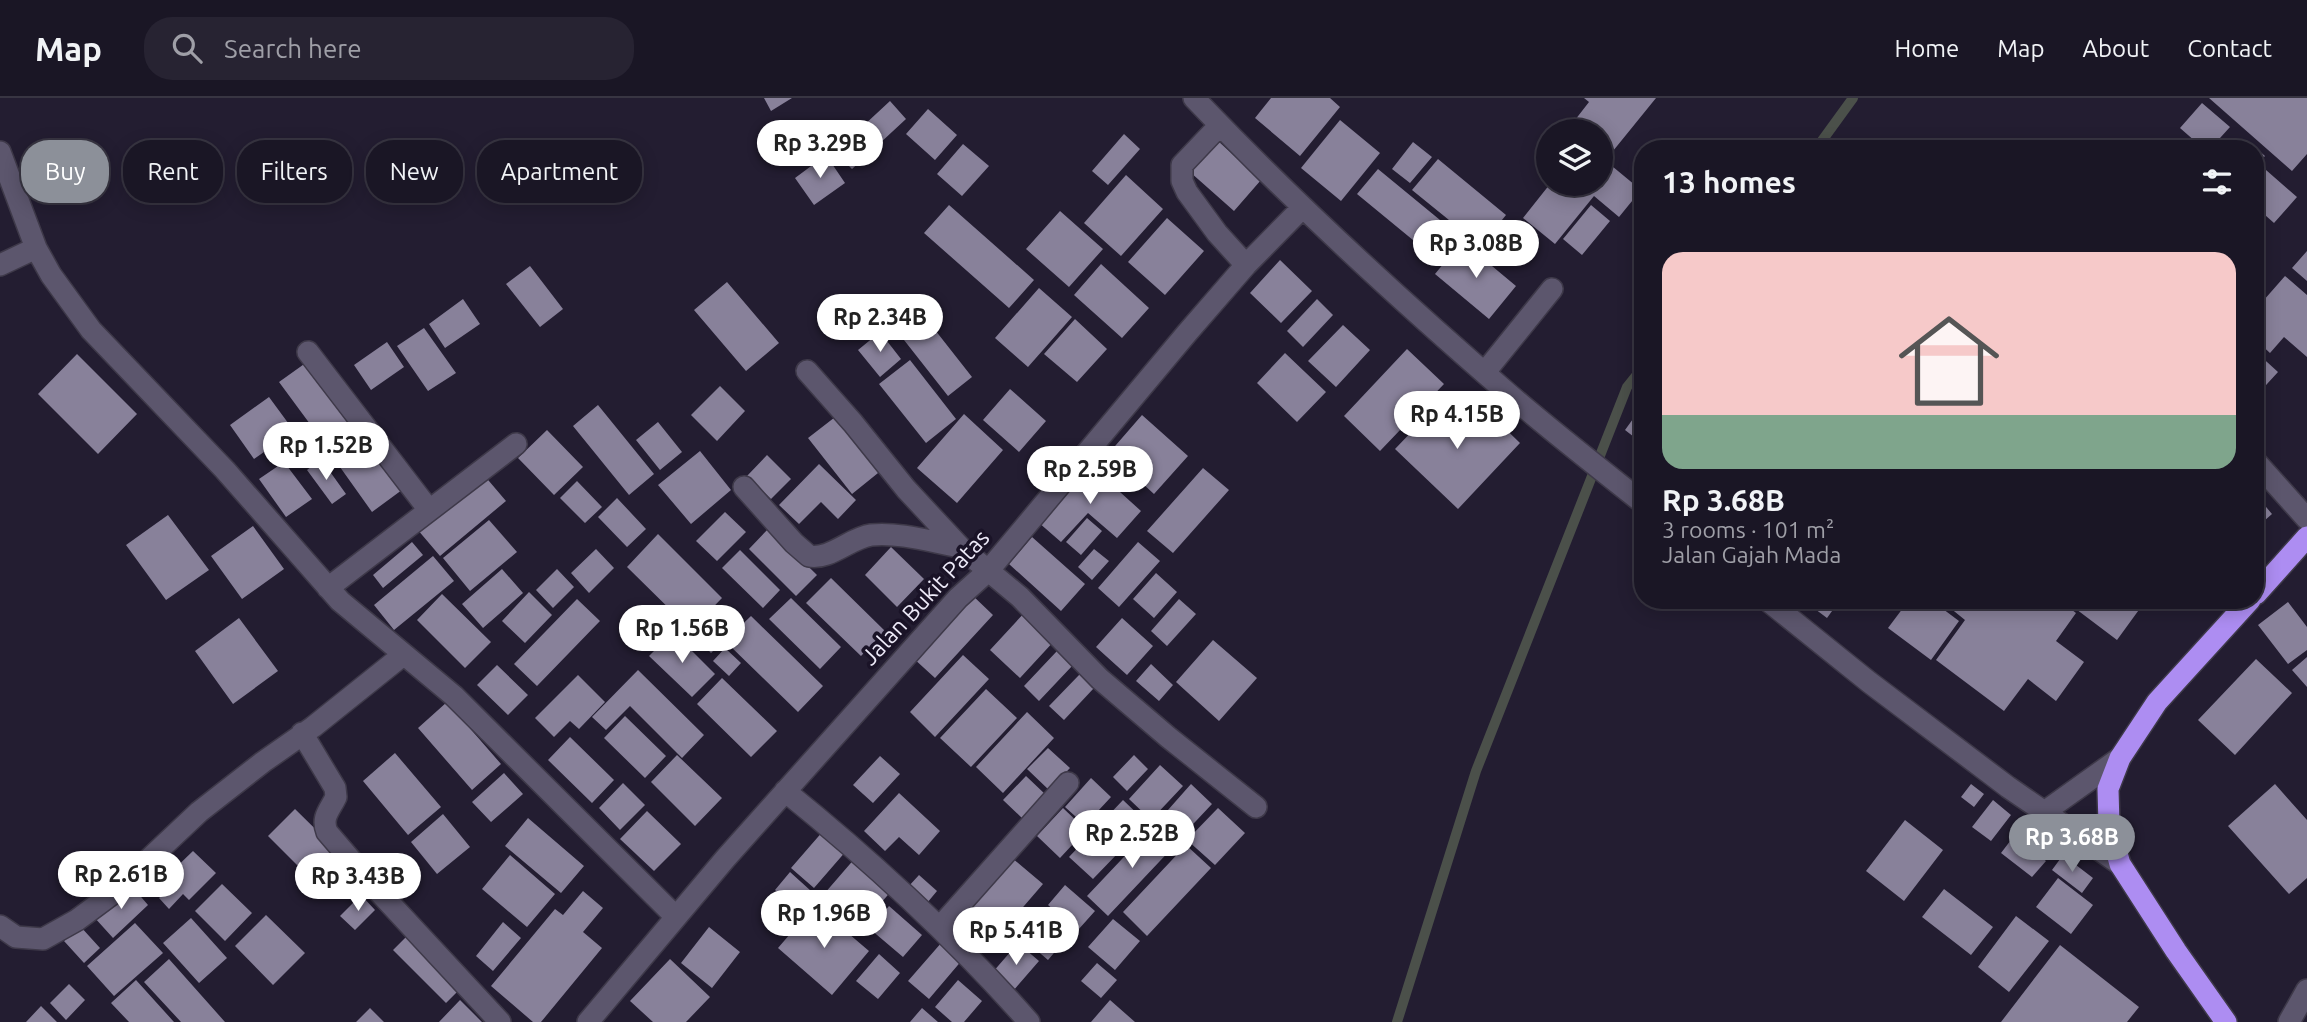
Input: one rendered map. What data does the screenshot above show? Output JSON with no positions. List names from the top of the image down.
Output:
{
  "streets": {
    "street": ["Jalan Bukit Patas"]
  },
  "page": {
    "header": "Map",
    "search": "Search here",
    "nav": [
      "Home",
      "Map",
      "About",
      "Contact"
    ],
    "price": [
      "Rp 3.29B",
      "Rp 3.08B",
      "Rp 2.34B",
      "Rp 4.15B",
      "Rp 1.52B",
      "Rp 2.59B",
      "Rp 1.56B",
      "Rp 2.52B",
      "Rp 3.68B",
      "Rp 2.61B",
      "Rp 3.43B",
      "Rp 1.96B",
      "Rp 5.41B"
    ],
    "chip": [
      "Buy",
      "Rent",
      "Filters",
      "New",
      "Apartment"
    ],
    "heading": "13 homes",
    "list": [
      {
        "name": "Rp 3.68B",
        "note": "3 rooms · 101 m² · Jalan Gajah Mada"
      }
    ]
  }
}
